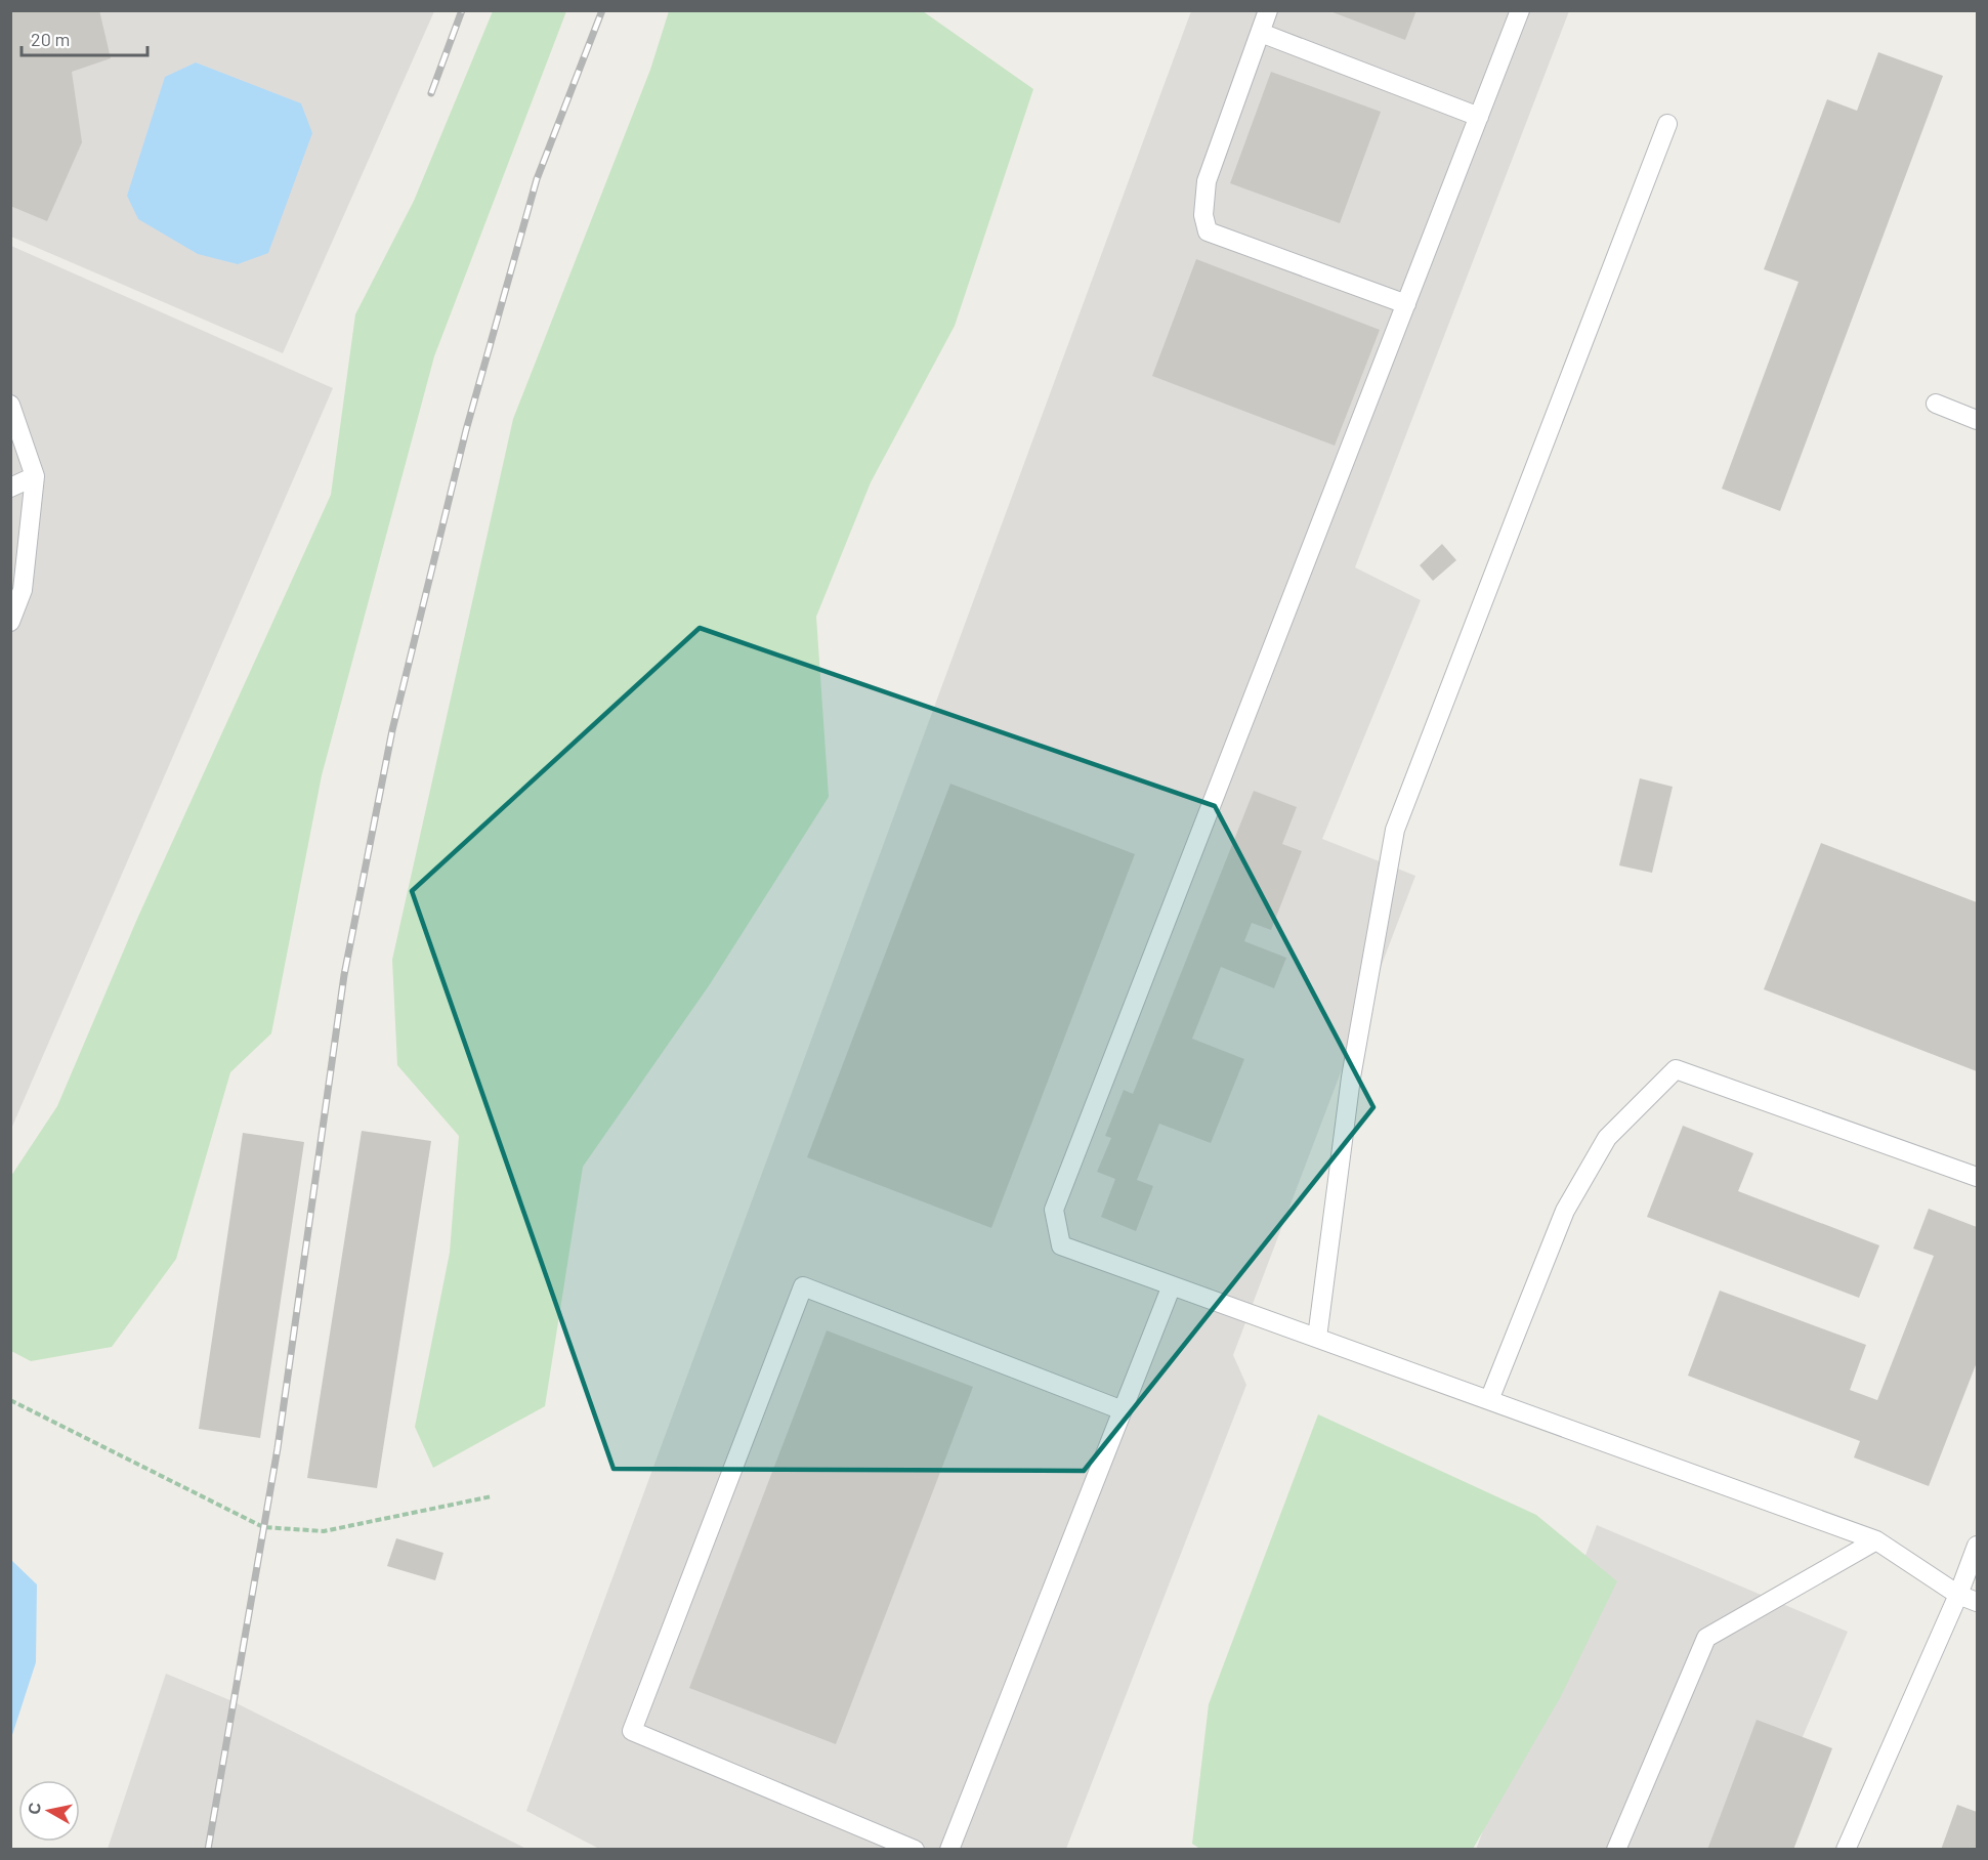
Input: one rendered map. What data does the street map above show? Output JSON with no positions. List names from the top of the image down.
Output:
{
  "scale_bar": "20 m",
  "north": "left"
}
